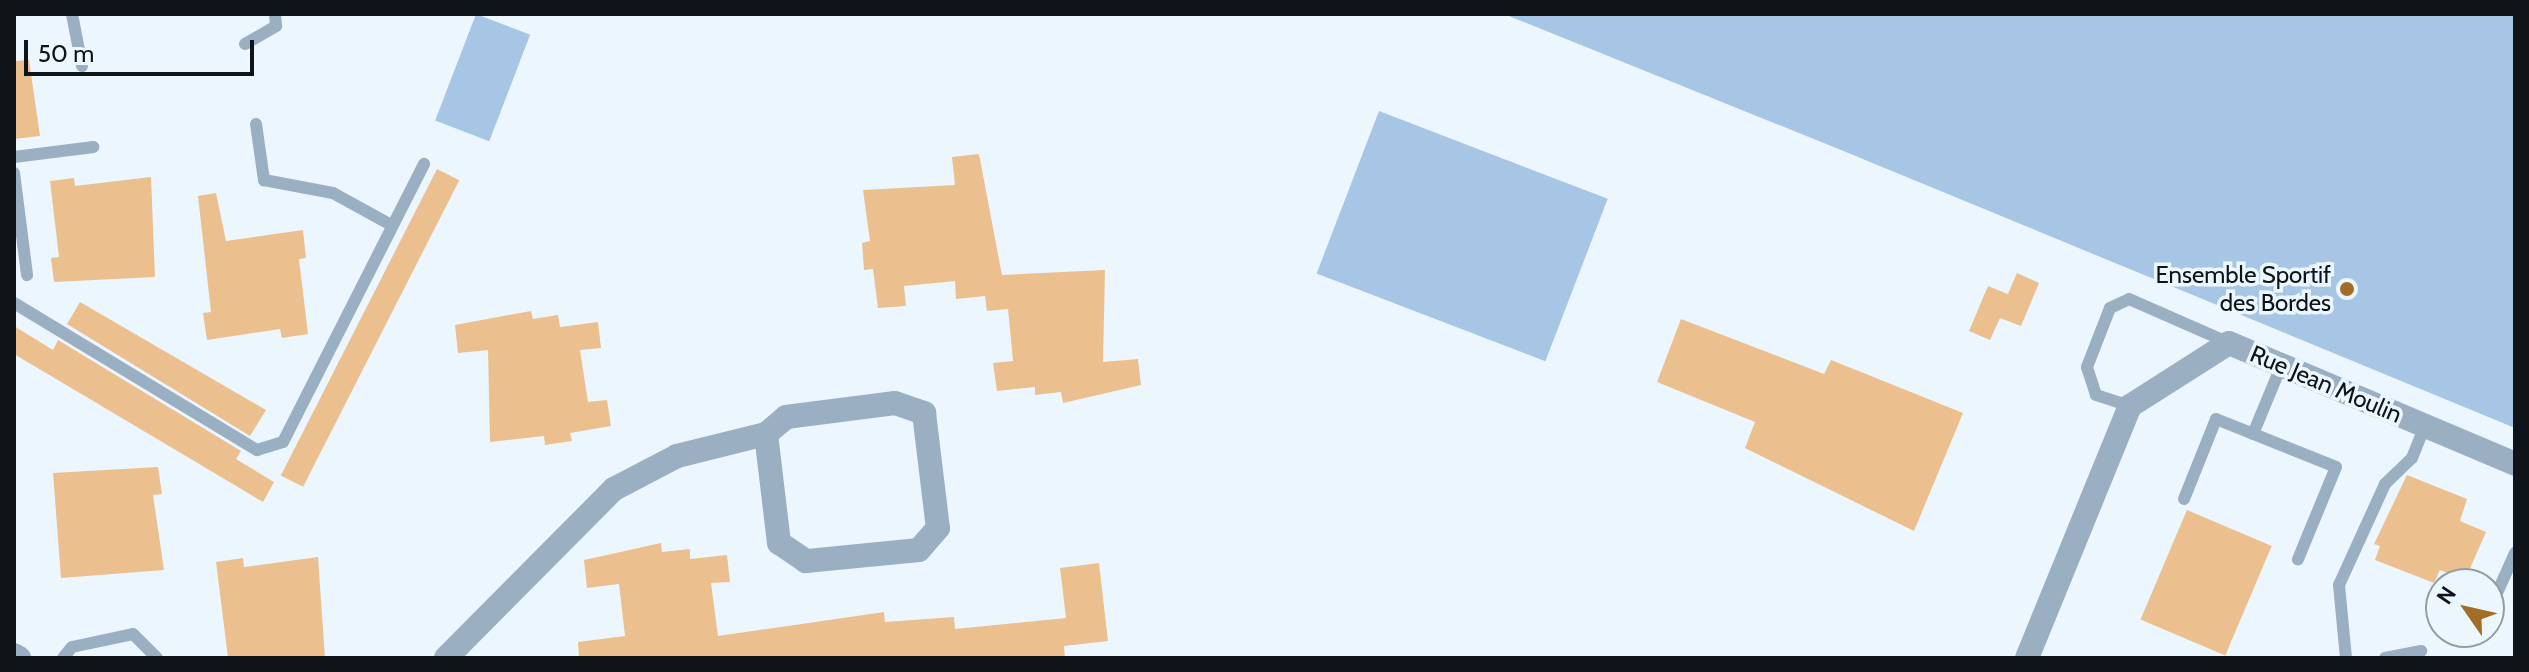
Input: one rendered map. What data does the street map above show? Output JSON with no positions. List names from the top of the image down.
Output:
{
  "streets": {
    "street": ["Rue Jean Moulin"]
  },
  "places": ["Ensemble Sportif des Bordes"],
  "scale_bar": "50 m",
  "north": "top left"
}
